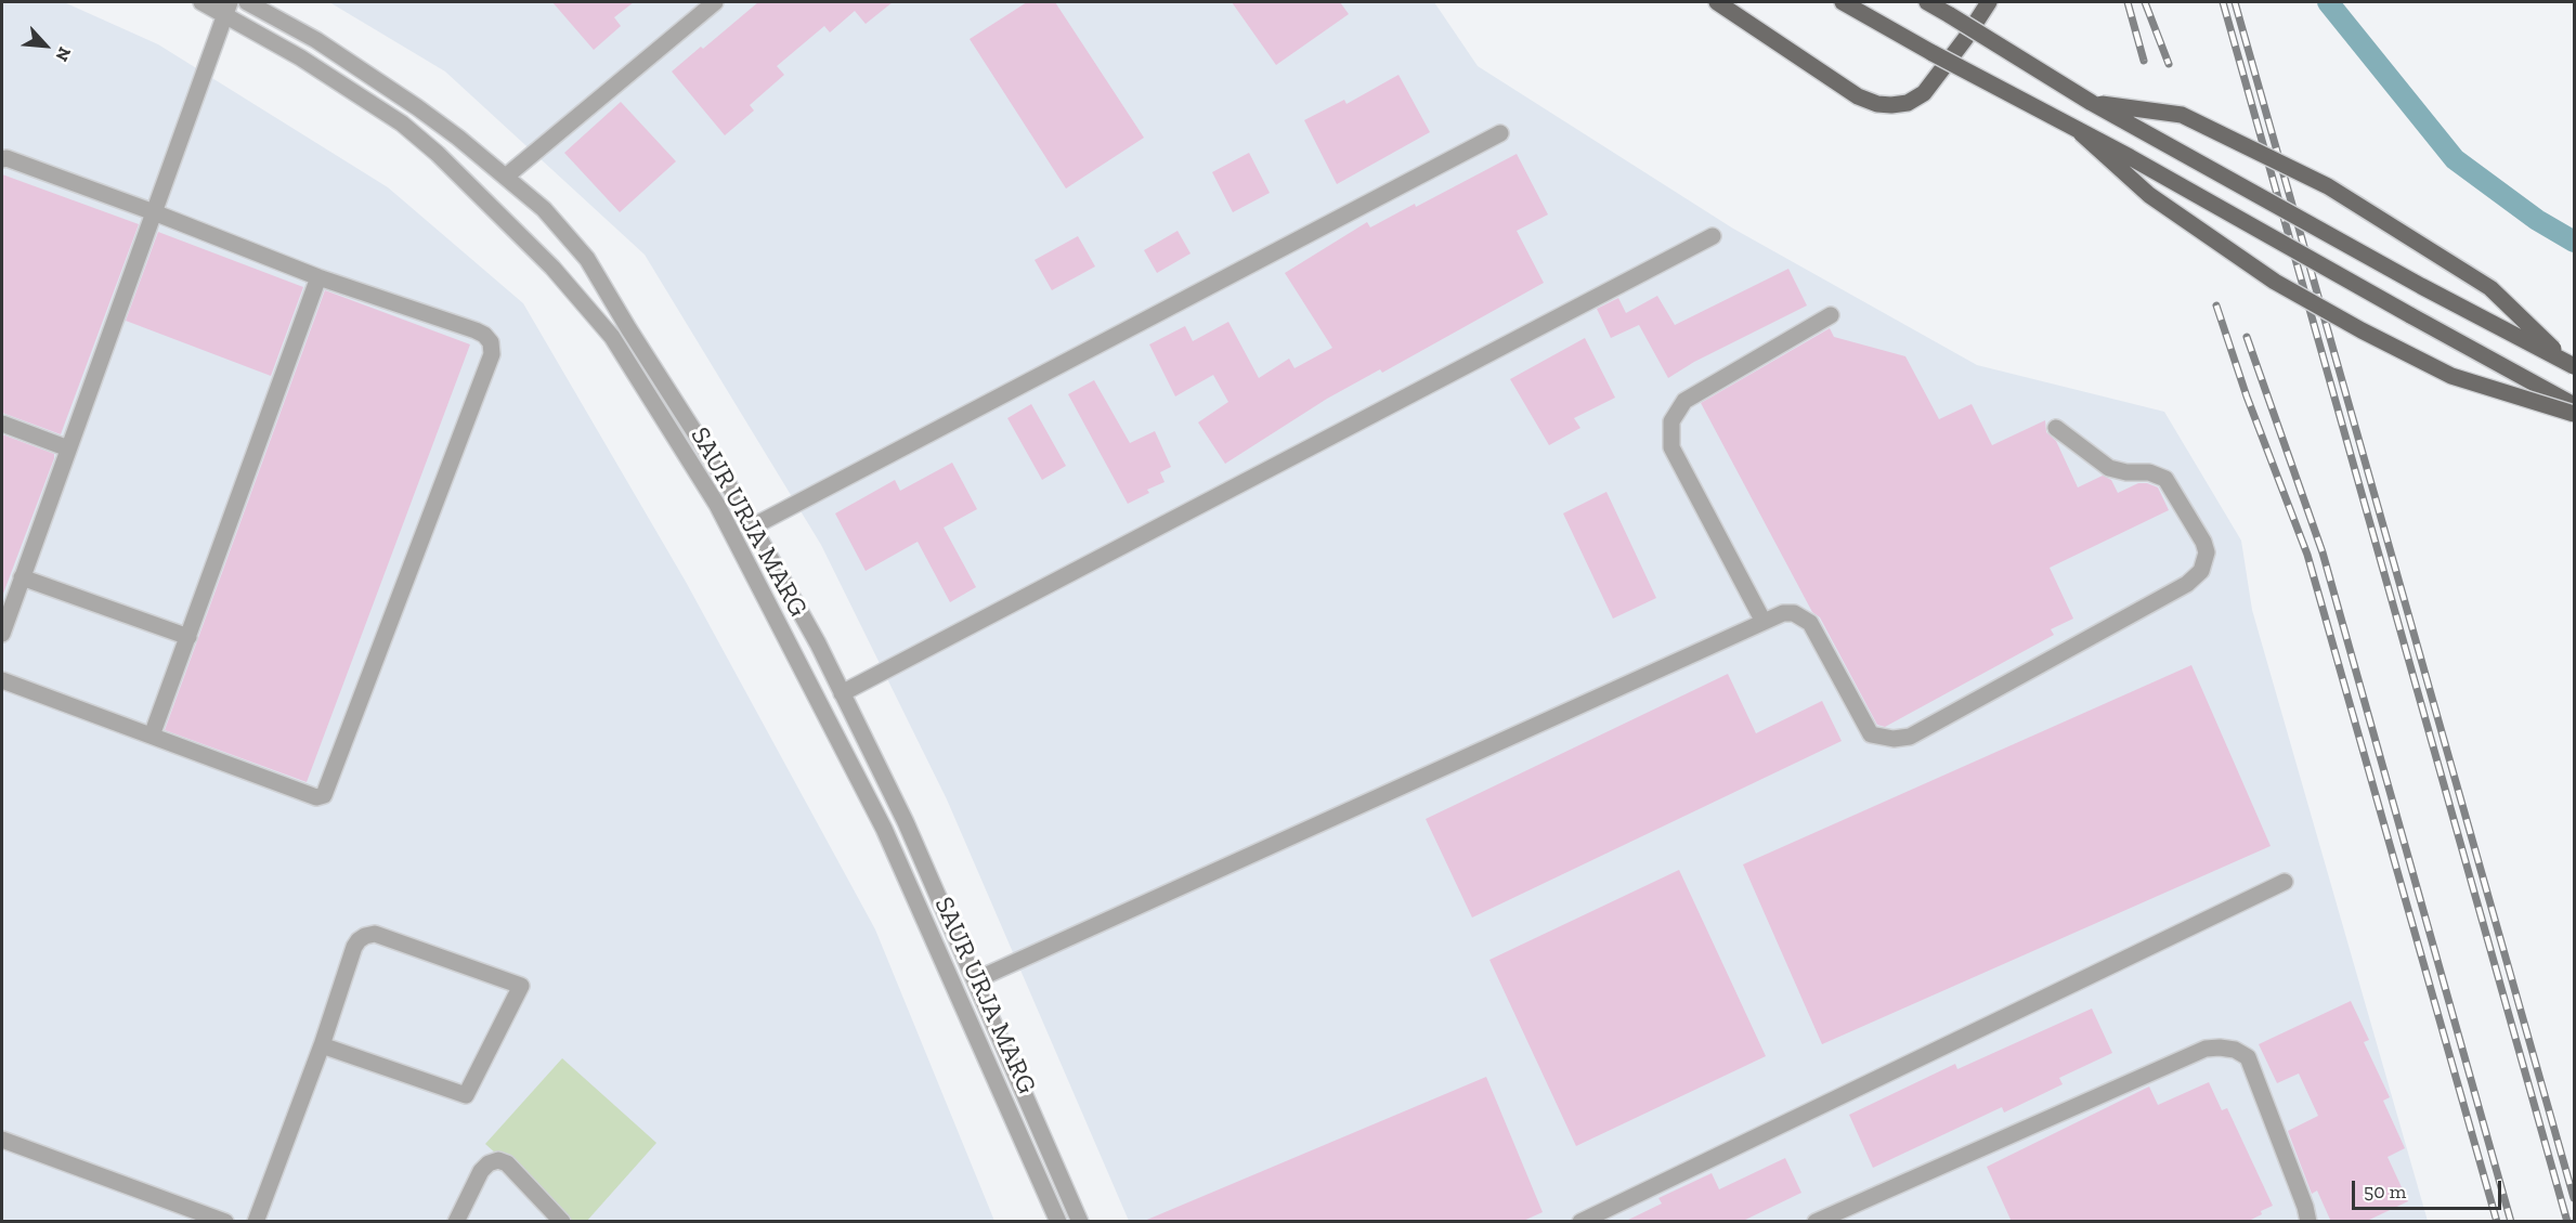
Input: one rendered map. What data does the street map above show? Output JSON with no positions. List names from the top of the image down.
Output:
{
  "streets": {
    "street": ["SAUR URJA MARG"]
  },
  "scale_bar": "50 m",
  "north": "bottom right"
}
